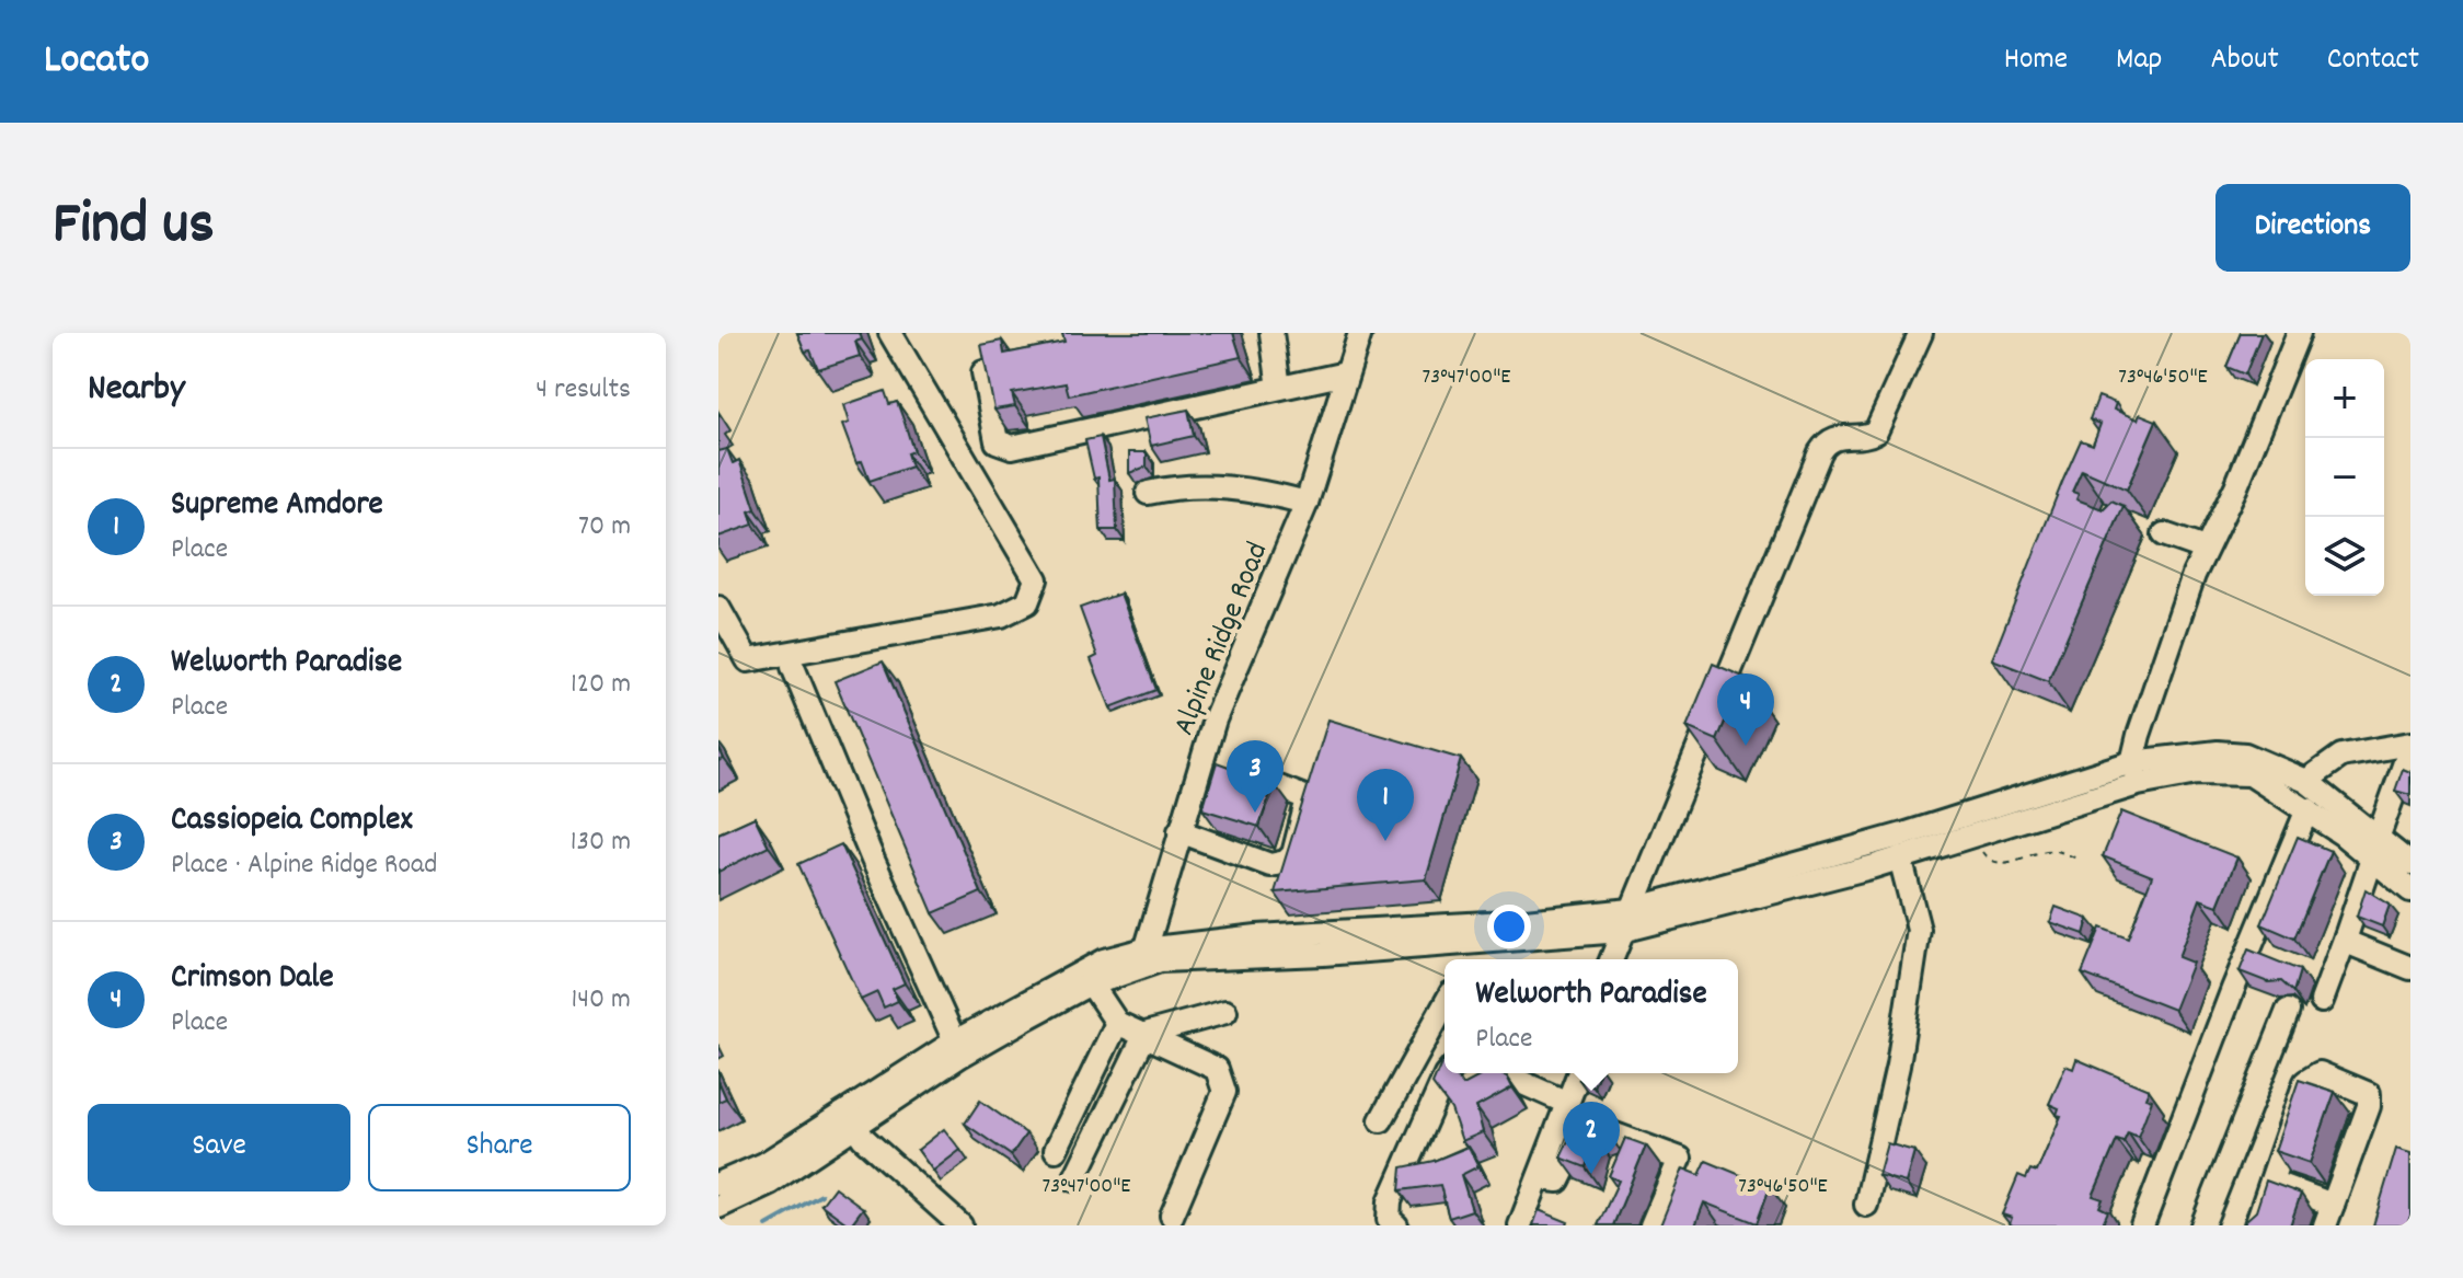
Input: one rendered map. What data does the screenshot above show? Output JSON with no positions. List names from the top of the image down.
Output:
{
  "streets": {
    "street": ["Alpine Ridge Road"]
  },
  "page": {
    "header": "Locato",
    "nav": [
      "Home",
      "Map",
      "About",
      "Contact"
    ],
    "title": "Find us",
    "buttons": [
      "Directions",
      ["Save", "Share"]
    ],
    "heading": ["Nearby", "4 results"],
    "map_buttons": ["+", "−"],
    "list": [
      {
        "mark": "1",
        "name": "Supreme Amdore",
        "note": "Place",
        "value": "70 m"
      },
      {
        "mark": "2",
        "name": "Welworth Paradise",
        "note": "Place",
        "value": "120 m"
      },
      {
        "mark": "3",
        "name": "Cassiopeia Complex",
        "note": "Place · Alpine Ridge Road",
        "value": "130 m"
      },
      {
        "mark": "4",
        "name": "Crimson Dale",
        "note": "Place",
        "value": "140 m"
      }
    ],
    "pins": [
      "4",
      "3",
      "1",
      "2"
    ],
    "popup": ["Welworth Paradise", "Place"]
  },
  "coordinates": ["73°47'00\"E", "73°46'50\"E"]
}
